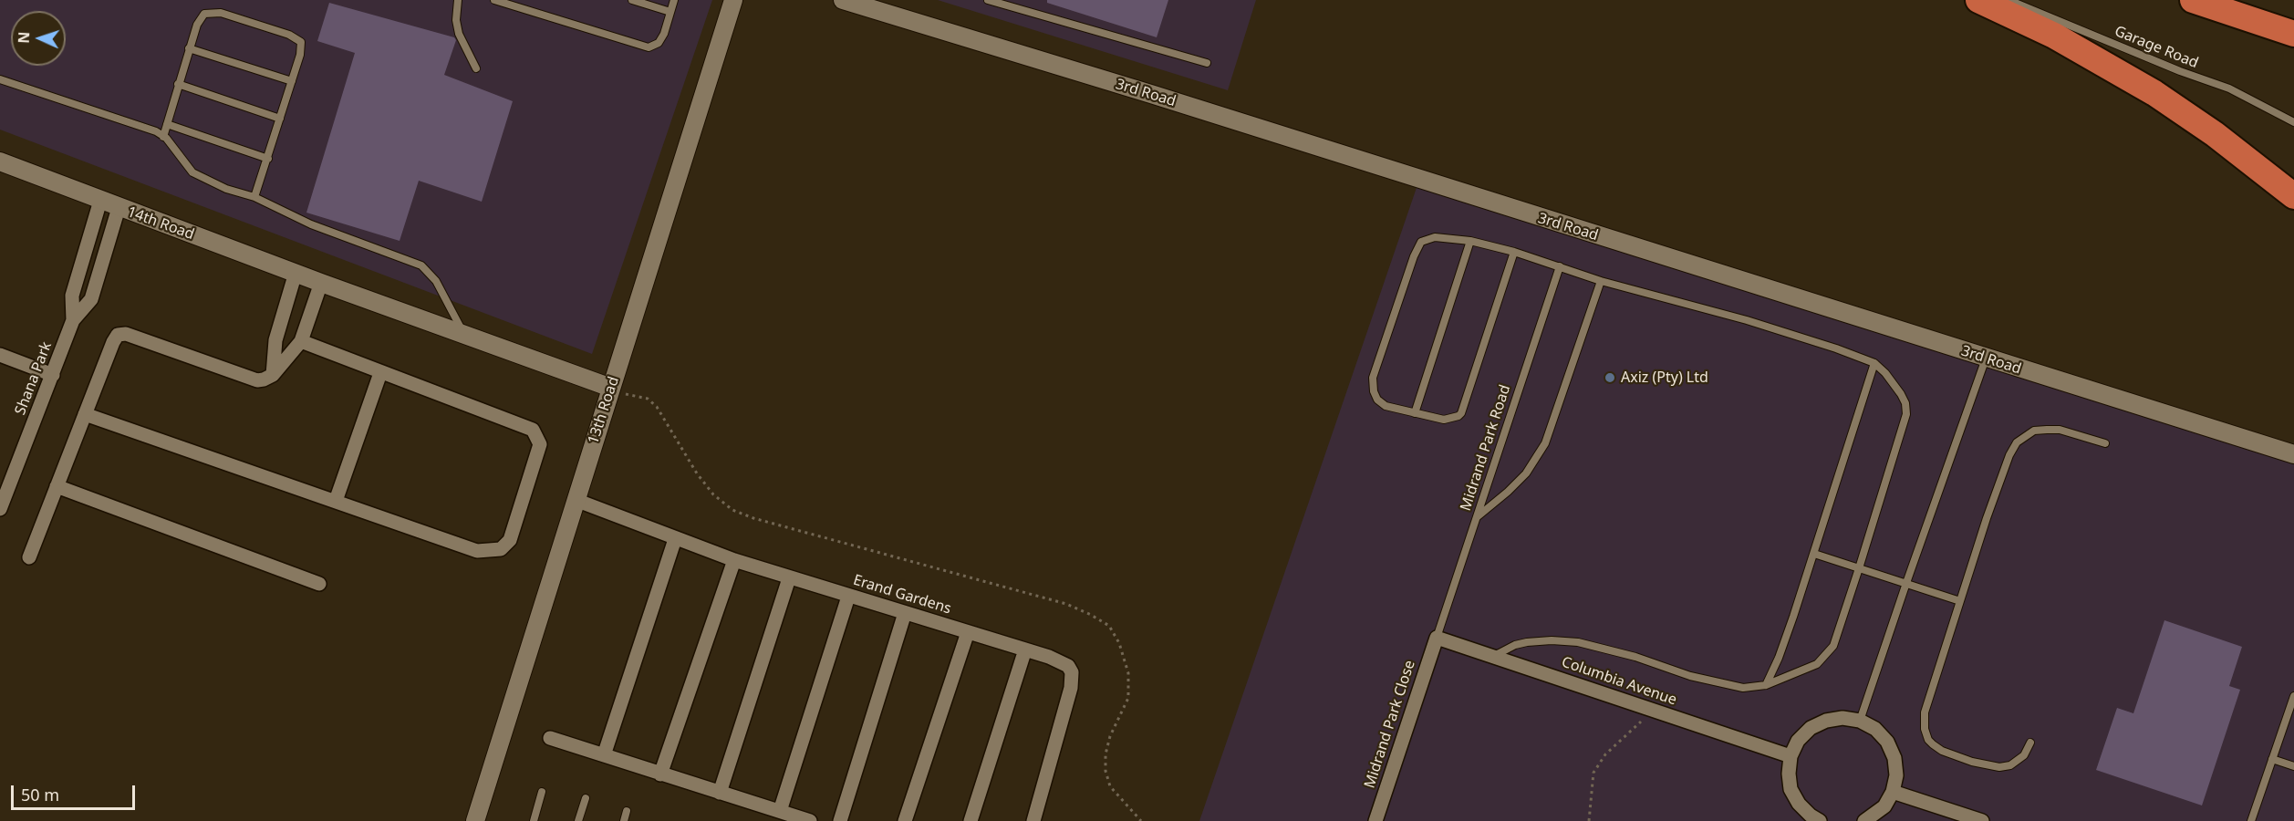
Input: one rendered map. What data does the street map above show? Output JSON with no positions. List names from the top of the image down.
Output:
{
  "streets": {
    "street": [
      "3rd Road",
      "14th Road",
      "Shana Park",
      "13th Road",
      "Erand Gardens",
      "Columbia Avenue",
      "Midrand Park Close"
    ],
    "lane": ["Garage Road", "Midrand Park Road"]
  },
  "crossings": [
    ["14th Road", "Shana Park"],
    ["14th Road", "13th Road"],
    ["13th Road", "Erand Gardens"],
    ["Midrand Park Road", "Columbia Avenue"],
    ["Midrand Park Road", "Midrand Park Close"],
    ["Columbia Avenue", "Midrand Park Close"]
  ],
  "places": ["Axiz (Pty) Ltd"],
  "scale_bar": "50 m",
  "north": "left"
}
